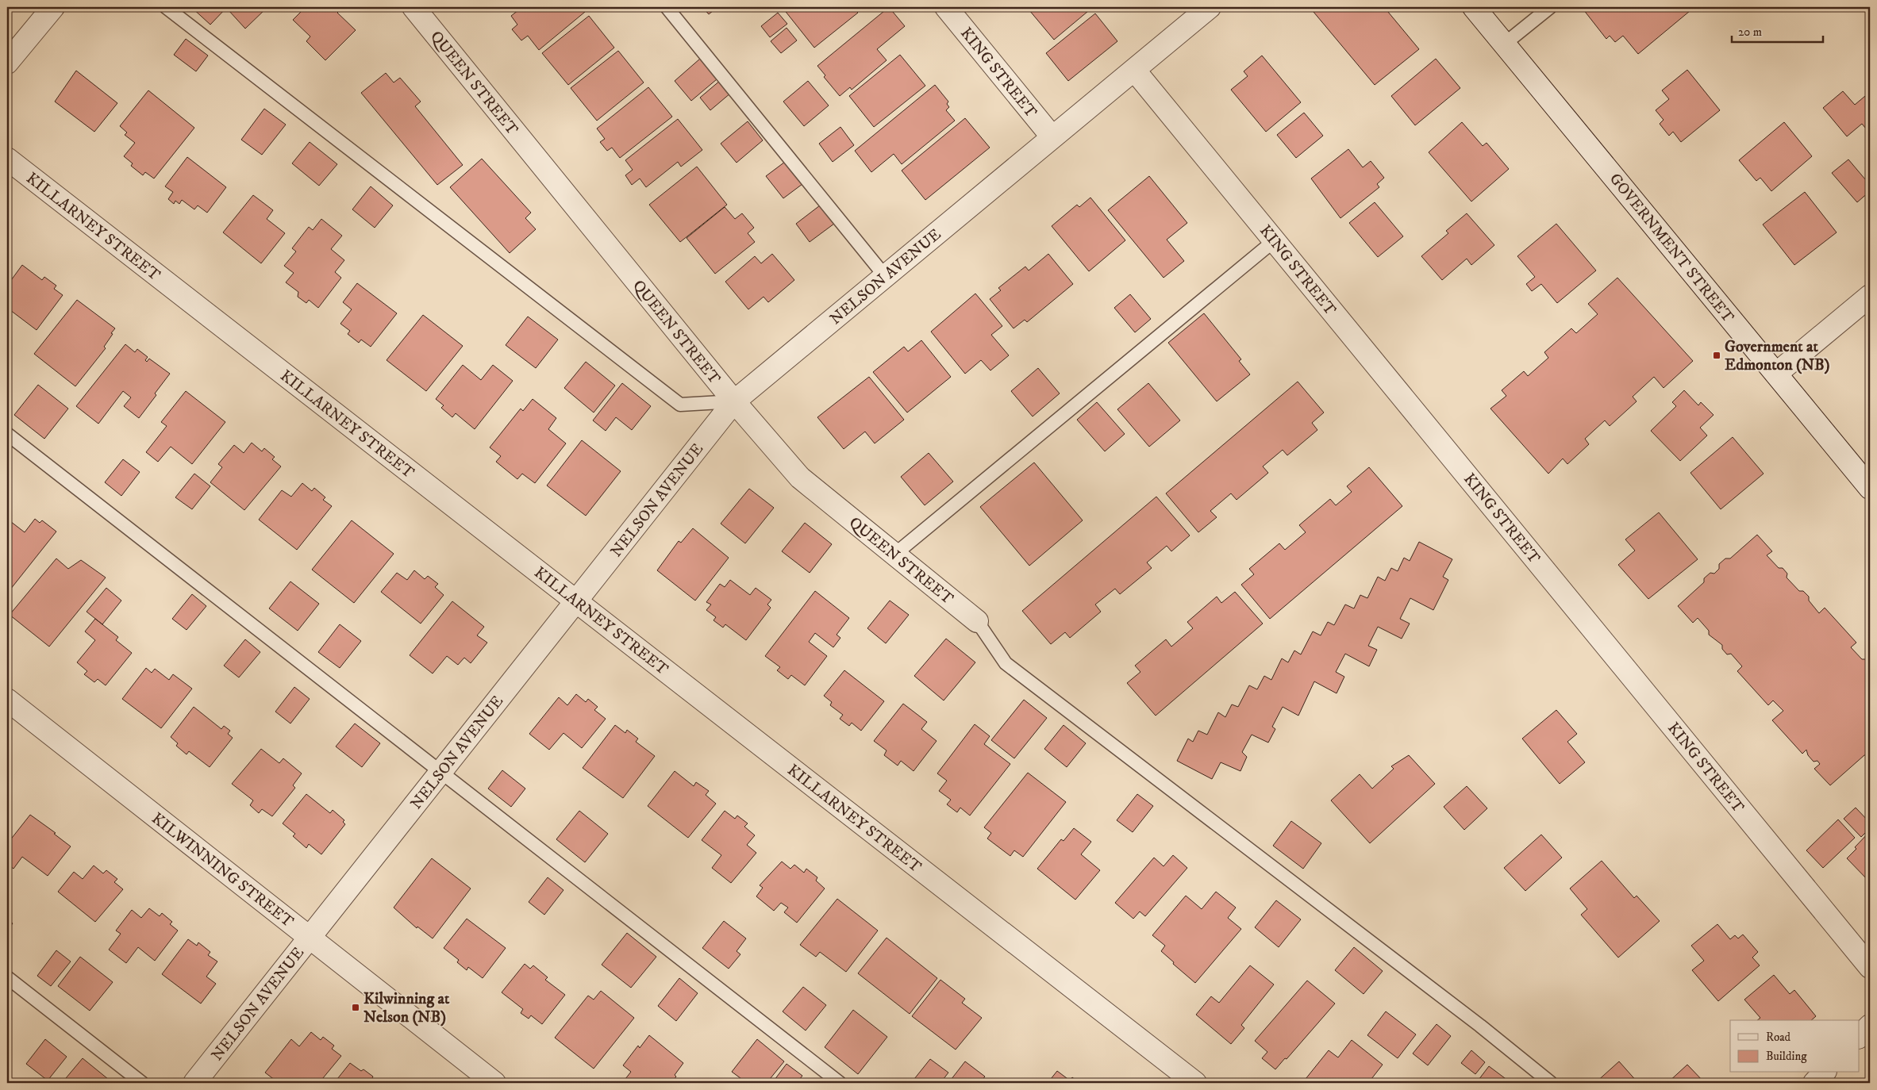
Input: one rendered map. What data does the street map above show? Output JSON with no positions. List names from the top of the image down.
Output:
{
  "streets": {
    "street": [
      "KING STREET",
      "QUEEN STREET",
      "KILLARNEY STREET",
      "GOVERNMENT STREET",
      "NELSON AVENUE",
      "KILWINNING STREET"
    ]
  },
  "crossings": [
    ["KING STREET", "NELSON AVENUE"],
    ["QUEEN STREET", "NELSON AVENUE"],
    ["KILLARNEY STREET", "NELSON AVENUE"],
    ["NELSON AVENUE", "KILWINNING STREET"]
  ],
  "places": {
    "transit": ["Government at Edmonton (NB)", "Kilwinning at Nelson (NB)"]
  },
  "legend": ["Road", "Building"],
  "scale_bar": "20 m"
}
